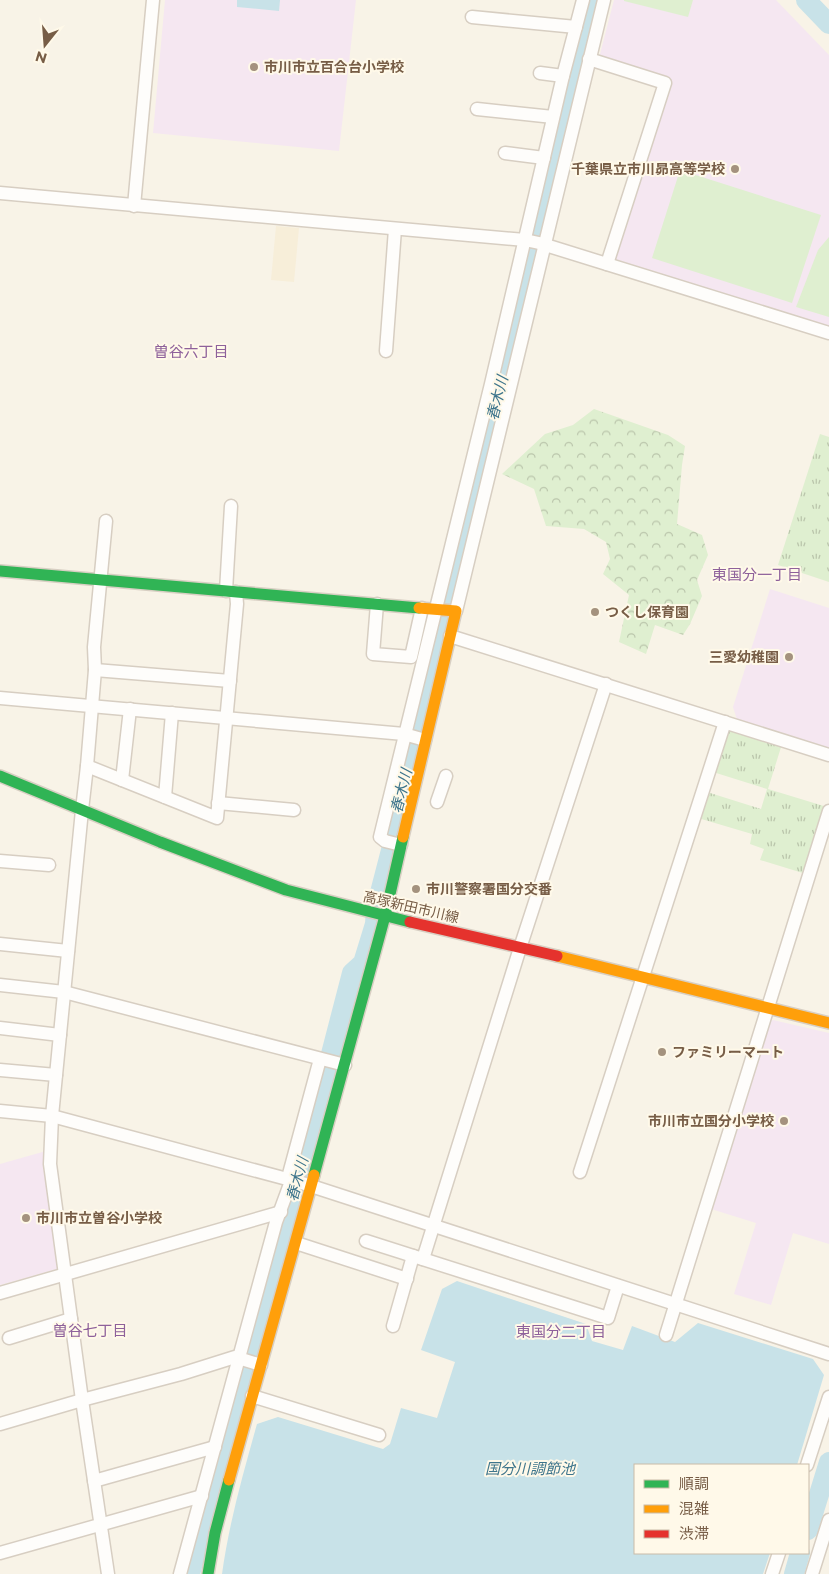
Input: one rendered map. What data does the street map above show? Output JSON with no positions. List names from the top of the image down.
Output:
{
  "streets": {
    "street": ["高塚新田市川線"]
  },
  "districts": [
    "曽谷六丁目",
    "東国分一丁目",
    "曽谷七丁目",
    "東国分二丁目"
  ],
  "water": ["春木川", "国分川調節池"],
  "places": [
    "市川市立百合台小学校",
    "千葉県立市川昴高等学校",
    "つくし保育園",
    "三愛幼稚園",
    "市川警察署国分交番",
    "ファミリーマート",
    "市川市立国分小学校",
    "市川市立曽谷小学校"
  ],
  "legend": ["順調", "混雑", "渋滞"],
  "north": "bottom"
}
